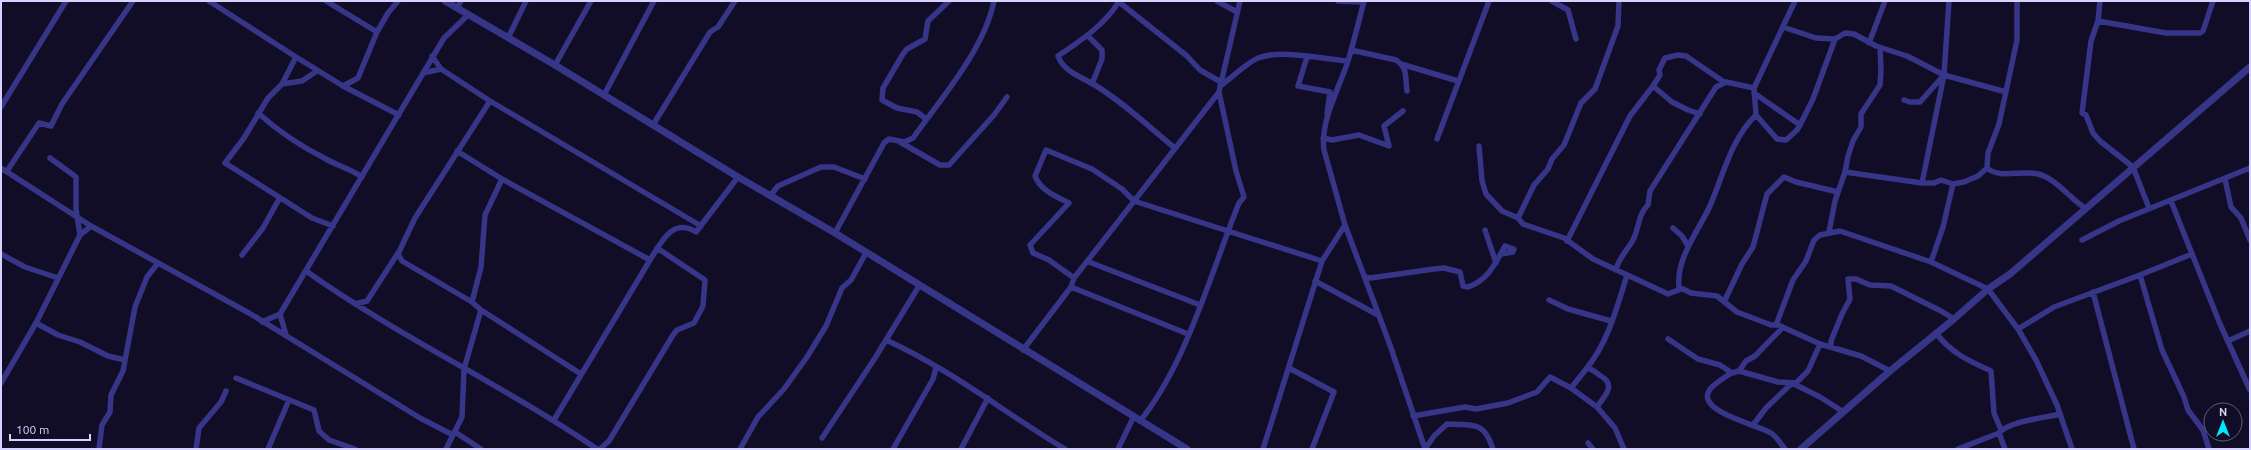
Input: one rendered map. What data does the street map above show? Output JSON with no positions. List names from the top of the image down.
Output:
{
  "scale_bar": "100 m",
  "north": "top"
}
